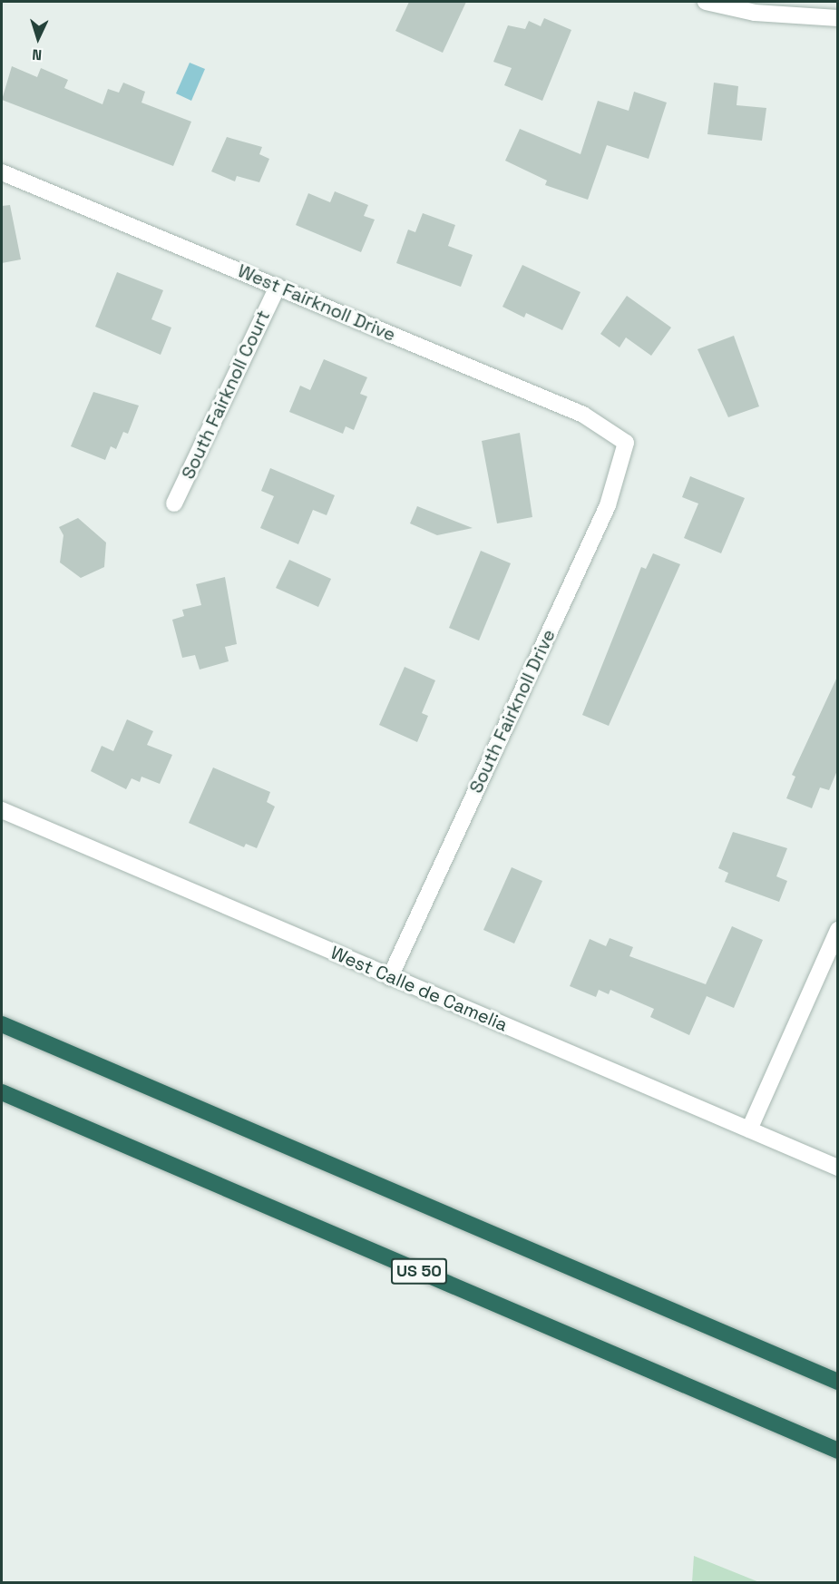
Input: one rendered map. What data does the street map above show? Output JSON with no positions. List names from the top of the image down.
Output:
{
  "streets": {
    "highway": ["US 50"],
    "street": [
      "West Fairknoll Drive",
      "South Fairknoll Court",
      "South Fairknoll Drive",
      "West Calle de Camelia"
    ]
  },
  "crossings": [
    ["West Fairknoll Drive", "South Fairknoll Court"],
    ["West Fairknoll Drive", "South Fairknoll Drive"],
    ["South Fairknoll Drive", "West Calle de Camelia"]
  ],
  "north": "bottom"
}
